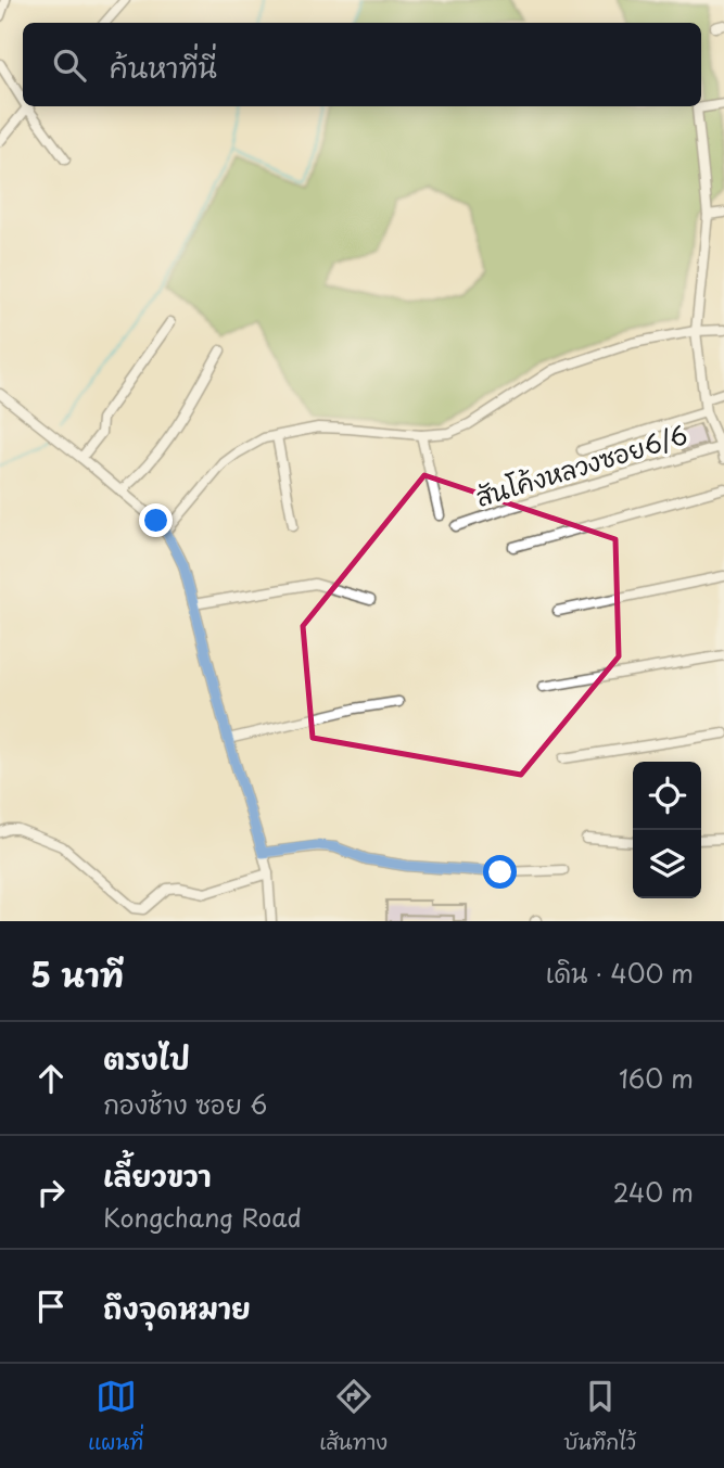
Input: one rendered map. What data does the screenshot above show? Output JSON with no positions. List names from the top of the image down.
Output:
{
  "streets": {
    "street": ["สันโค้งหลวงซอย6/6"]
  },
  "page": {
    "search": "ค้นหาที่นี่",
    "heading": ["5 นาที", "เดิน · 400 m"],
    "list": [
      ["ตรงไป", "กองช้าง ซอย 6", "160 m"],
      ["เลี้ยวขวา", "Kongchang Road", "240 m"],
      "ถึงจุดหมาย"
    ],
    "nav": ["แผนที่", "เส้นทาง", "บันทึกไว้"]
  }
}
